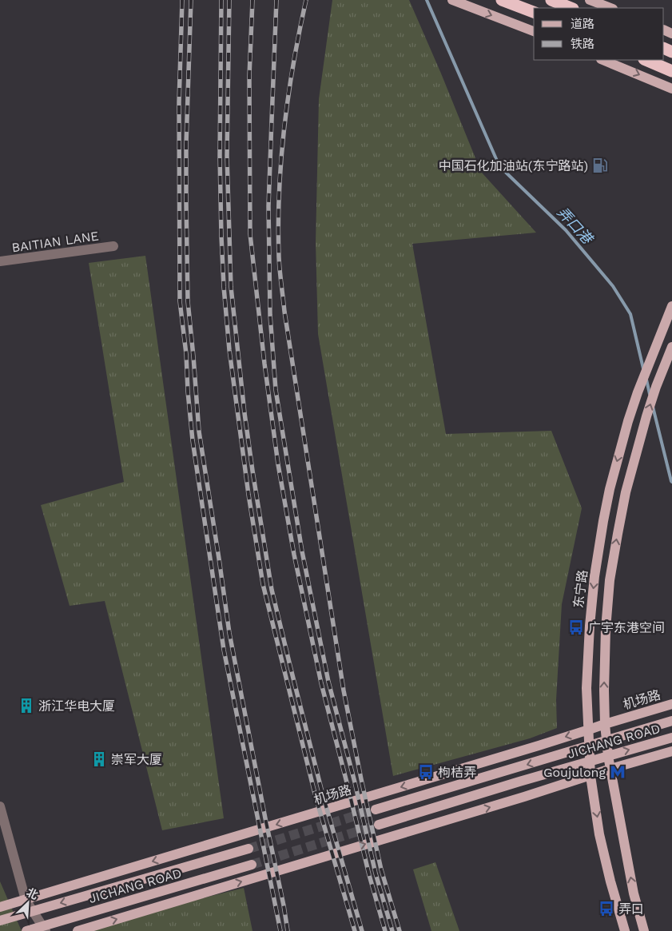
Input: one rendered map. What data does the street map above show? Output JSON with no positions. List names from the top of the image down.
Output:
{
  "streets": {
    "main road": ["东宁路", "机场路", "JICHANG ROAD"],
    "street": ["BAITIAN LANE"]
  },
  "crossings": [
    ["东宁路", "机场路"],
    ["东宁路", "JICHANG ROAD"]
  ],
  "water": ["弄口港"],
  "places": {
    "fuel station": ["中国石化加油站(东宁路站)"],
    "bus stop": ["广宇东港空间", "枸桔弄", "弄口"],
    "building": ["浙江华电大厦", "崇军大厦"],
    "metro station": ["Goujulong"]
  },
  "legend": ["道路", "铁路"],
  "north": "top right"
}
